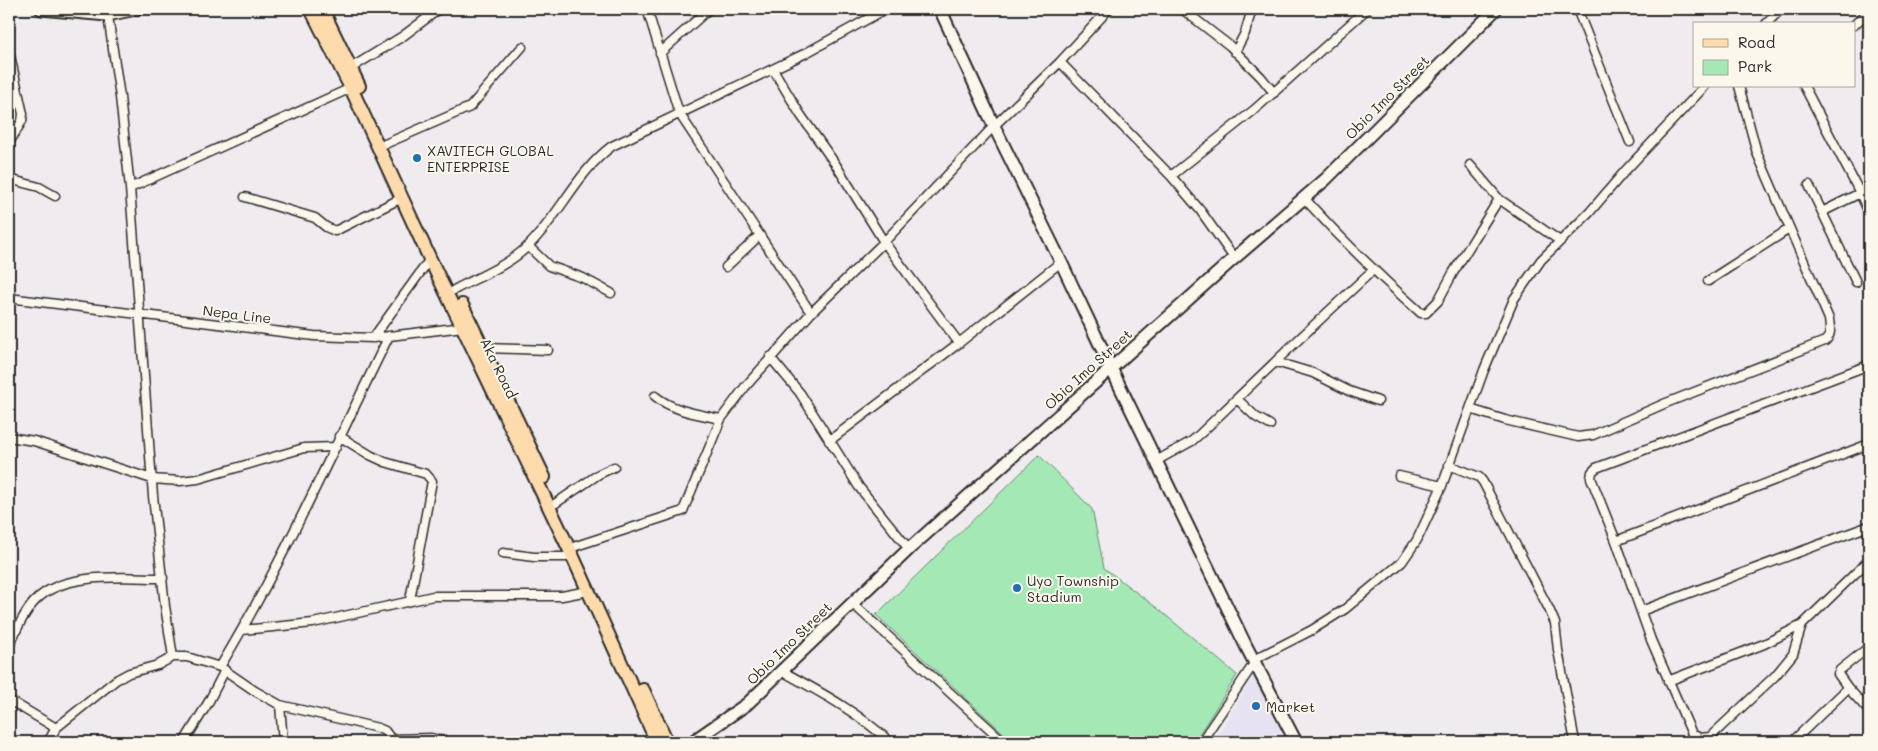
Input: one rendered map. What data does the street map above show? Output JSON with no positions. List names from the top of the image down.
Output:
{
  "streets": {
    "main road": ["Aka Road"],
    "street": ["Obio Imo Street", "Nepa Line"]
  },
  "crossings": [
    ["Nepa Line", "Aka Road"]
  ],
  "places": ["XAVITECH GLOBAL ENTERPRISE", "Uyo Township Stadium", "Market"],
  "legend": ["Road", "Park"]
}
